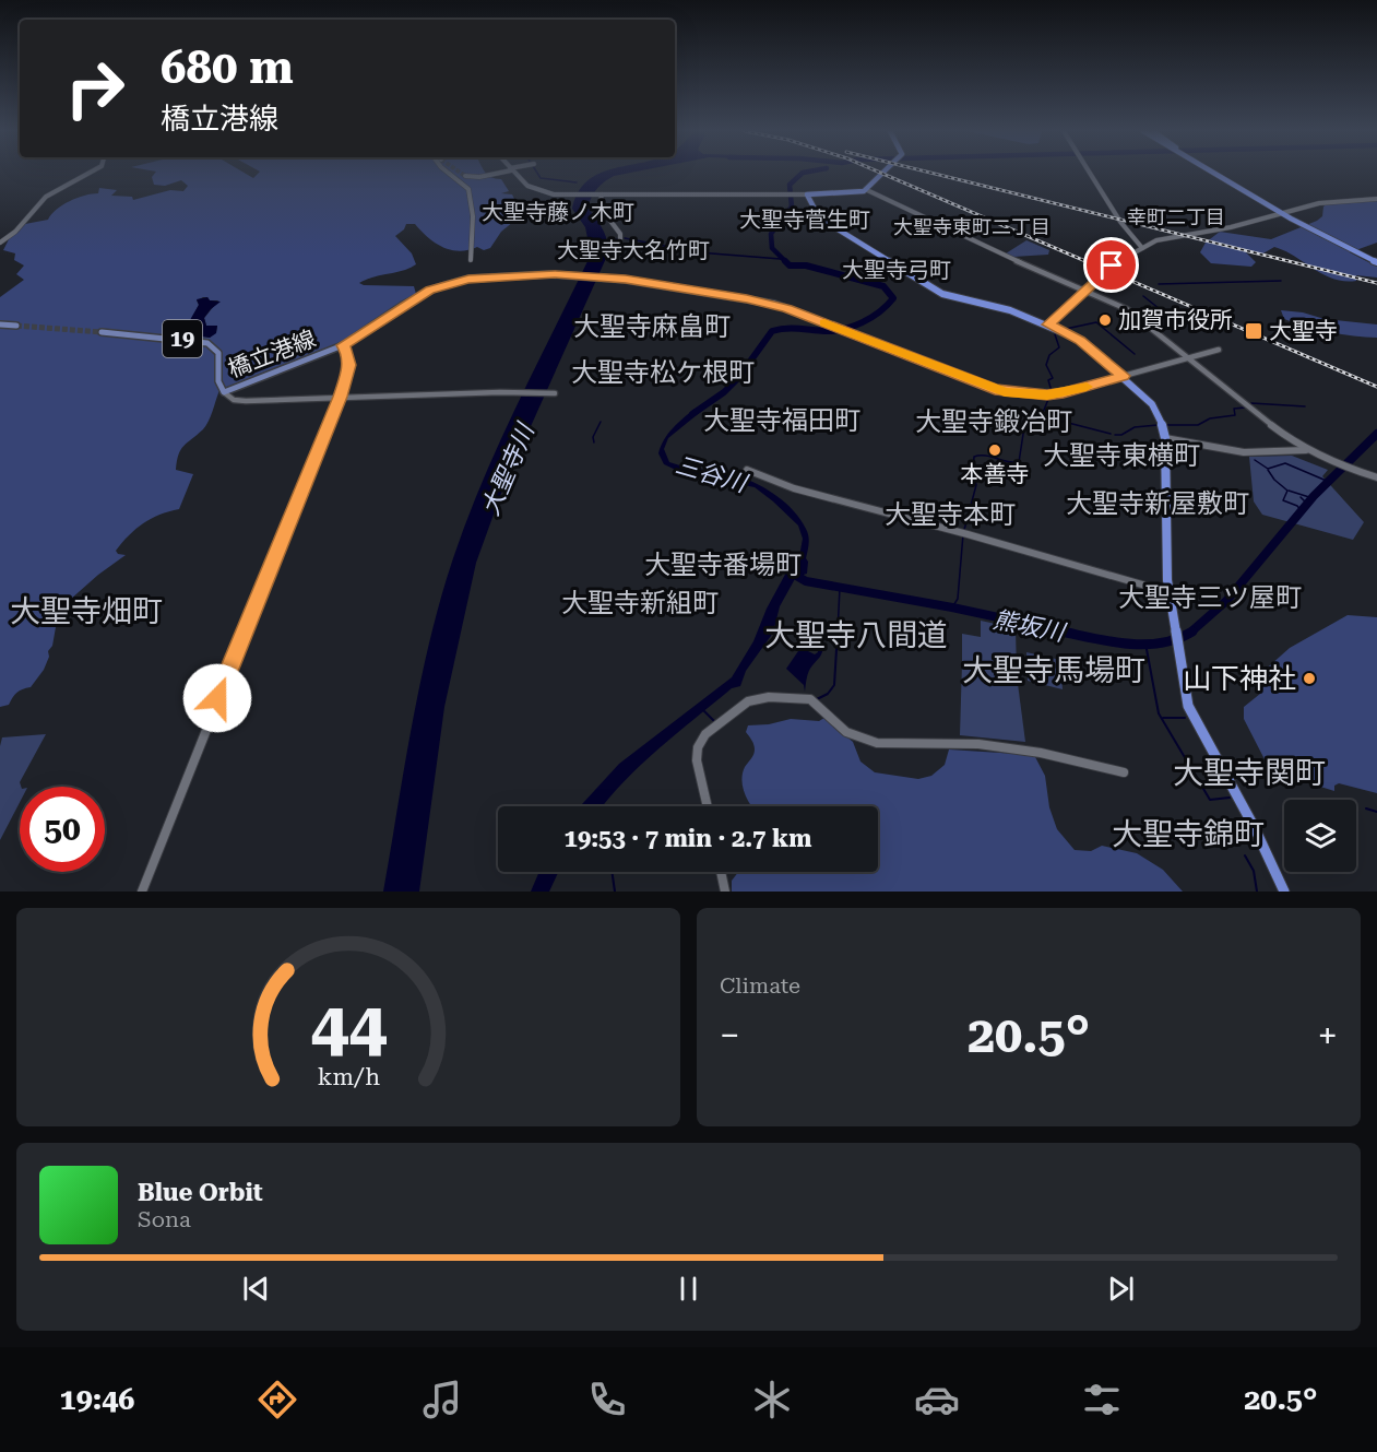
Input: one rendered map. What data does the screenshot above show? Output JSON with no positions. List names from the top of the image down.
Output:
{
  "streets": {
    "main road": ["19", "橋立港線"]
  },
  "districts": [
    "大聖寺藤ノ木町",
    "幸町二丁目",
    "大聖寺菅生町",
    "大聖寺東町二丁目",
    "大聖寺大名竹町",
    "大聖寺弓町",
    "大聖寺麻畠町",
    "大聖寺松ケ根町",
    "大聖寺福田町",
    "大聖寺鍛冶町",
    "大聖寺東横町",
    "大聖寺新屋敷町",
    "大聖寺本町",
    "大聖寺番場町",
    "大聖寺三ツ屋町",
    "大聖寺新組町",
    "大聖寺畑町",
    "大聖寺八間道",
    "大聖寺馬場町",
    "大聖寺関町",
    "大聖寺錦町"
  ],
  "water": ["大聖寺川", "三谷川", "熊坂川"],
  "places": {
    "other": ["加賀市役所", "本善寺", "山下神社"],
    "transit": ["大聖寺"]
  },
  "page": {
    "turn": ["680 m", "橋立港線"],
    "limit": "50",
    "trip": "19:53 · 7 min · 2.7 km",
    "tile": "Climate",
    "heat": ["−", "20.5°", "+"],
    "song": ["Blue Orbit", "Sona"],
    "tabs": ["19:46", "20.5°"],
    "gauge": ["44", "km/h"]
  }
}
